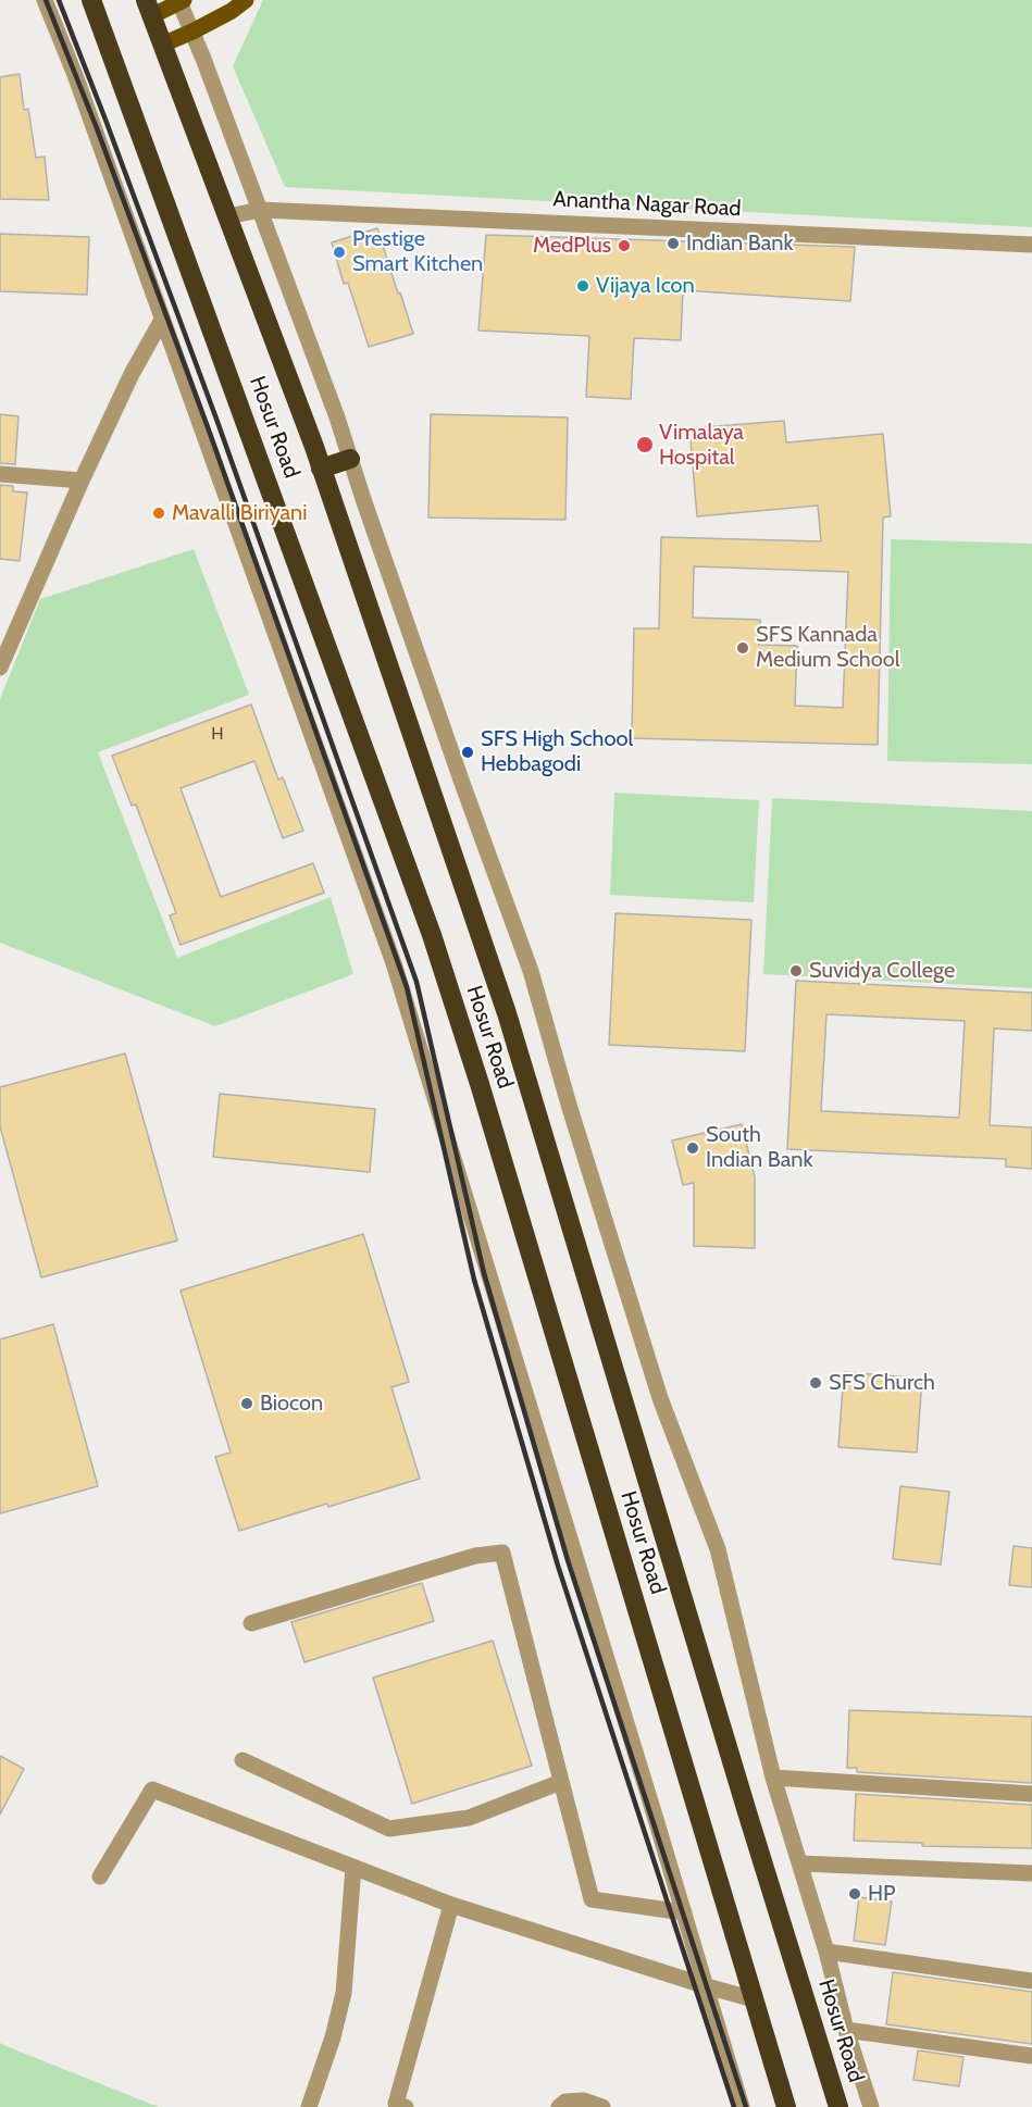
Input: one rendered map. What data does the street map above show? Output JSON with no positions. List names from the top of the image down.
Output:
{
  "streets": {
    "highway": ["Hosur Road"],
    "street": ["Anantha Nagar Road"]
  },
  "crossings": [
    ["Anantha Nagar Road", "Hosur Road"]
  ],
  "places": [
    "Indian Bank",
    "MedPlus",
    "Prestige Smart Kitchen",
    "Vijaya Icon",
    "Vimalaya Hospital",
    "Mavalli Biriyani",
    "SFS Kannada Medium School",
    "SFS High School Hebbagodi",
    "Suvidya College",
    "South Indian Bank",
    "SFS Church",
    "Biocon",
    "HP"
  ],
  "house_numbers": ["H"]
}
